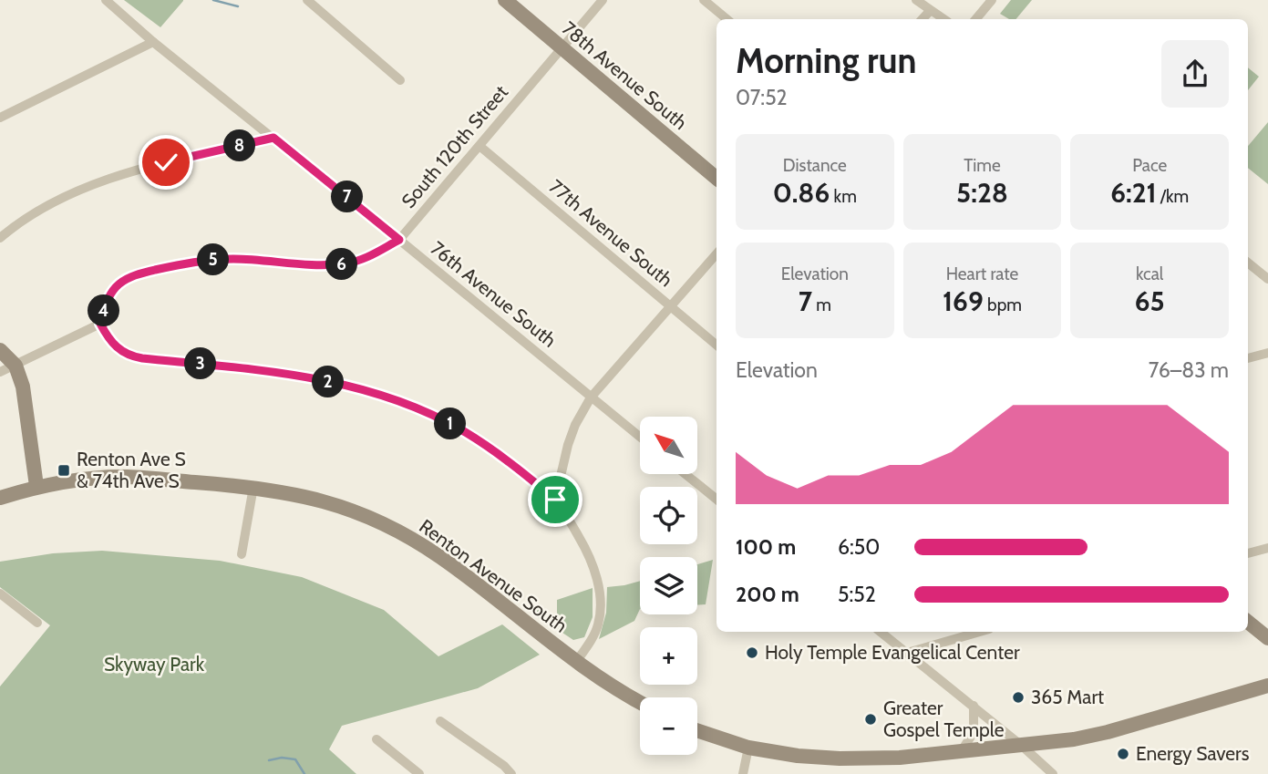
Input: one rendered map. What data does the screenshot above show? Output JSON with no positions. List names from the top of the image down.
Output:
{
  "streets": {
    "main road": ["78th Avenue South", "Renton Avenue South"],
    "street": ["South 120th Street", "77th Avenue South", "76th Avenue South"]
  },
  "crossings": [
    ["78th Avenue South", "South 120th Street"],
    ["South 120th Street", "77th Avenue South"],
    ["South 120th Street", "76th Avenue South"]
  ],
  "parks": ["Skyway Park"],
  "places": {
    "transit": ["Renton Ave S & 74th Ave S"],
    "other": [
      "Holy Temple Evangelical Center",
      "365 Mart",
      "Greater Gospel Temple",
      "Energy Savers"
    ]
  },
  "north": "top left",
  "page": {
    "heading": ["Morning run", "07:52"],
    "stats": [
      ["Distance", "0.86 km"],
      ["Time", "5:28"],
      ["Pace", "6:21 /km"],
      ["Elevation", "7 m"],
      ["Heart rate", "169 bpm"],
      ["kcal", "65"]
    ],
    "pins": [
      "8",
      "7",
      "5",
      "6",
      "4",
      "3",
      "2",
      "1"
    ],
    "chart": ["Elevation", "76–83 m"],
    "map_buttons": ["+", "−"],
    "list": [
      {
        "name": "100 m",
        "note": "6:50"
      },
      {
        "name": "200 m",
        "note": "5:52"
      }
    ]
  }
}
